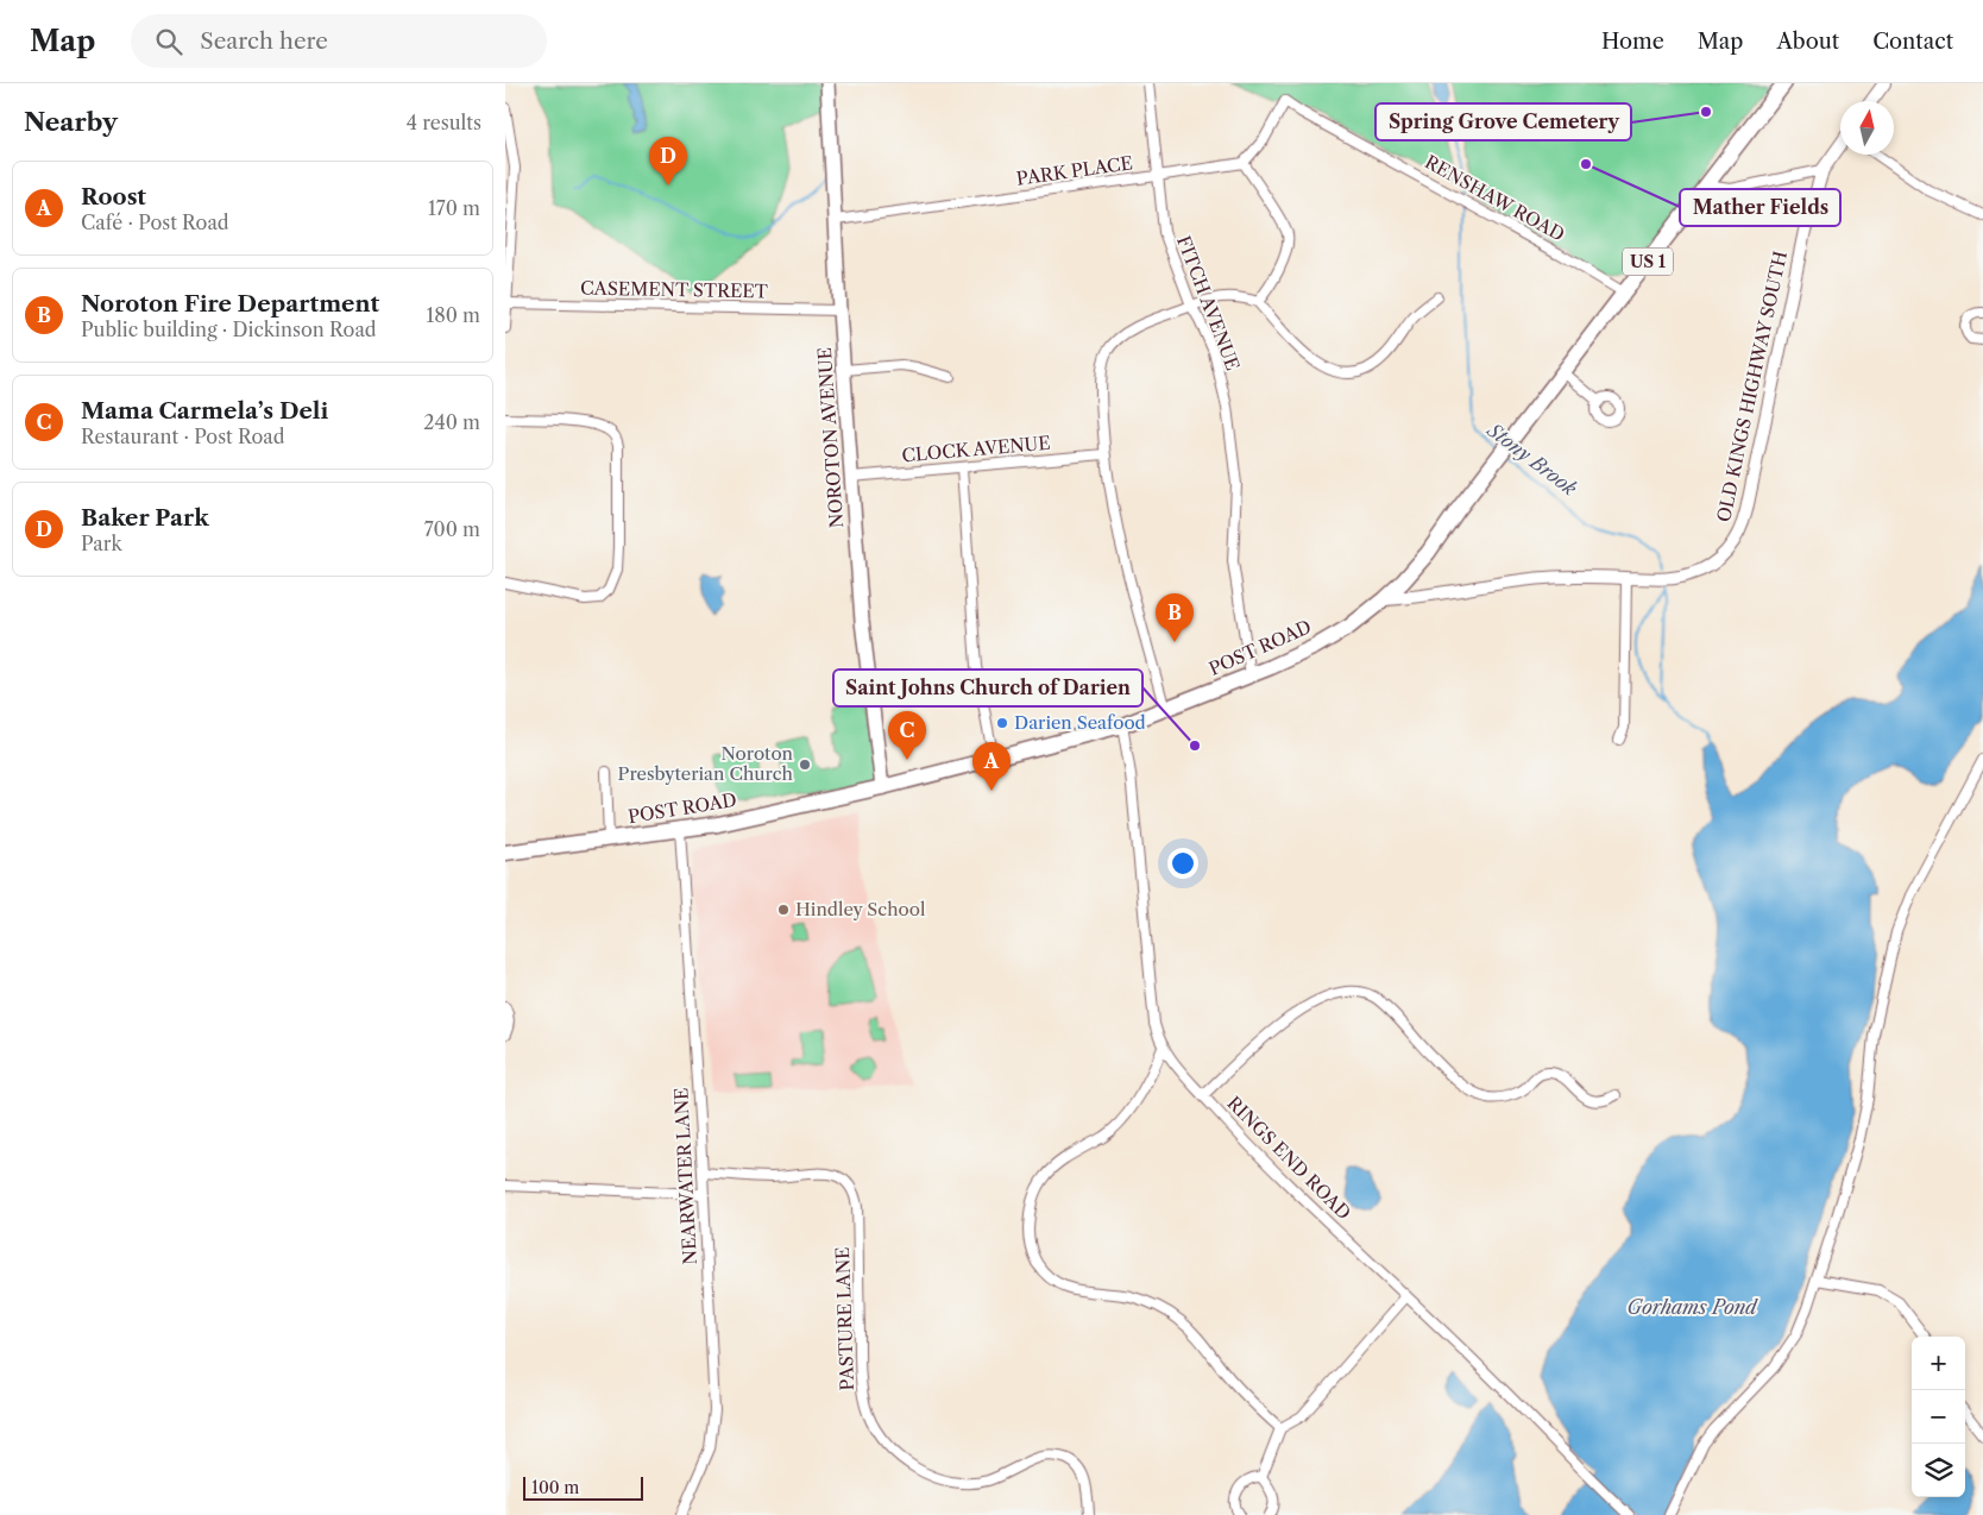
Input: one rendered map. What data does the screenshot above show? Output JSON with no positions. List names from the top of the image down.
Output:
{
  "streets": {
    "main road": ["US 1", "NOROTON AVENUE", "POST ROAD"],
    "street": [
      "PARK PLACE",
      "RENSHAW ROAD",
      "CASEMENT STREET",
      "FITCH AVENUE",
      "OLD KINGS HIGHWAY SOUTH",
      "CLOCK AVENUE",
      "RINGS END ROAD",
      "NEARWATER LANE",
      "PASTURE LANE"
    ]
  },
  "crossings": [
    ["PARK PLACE", "RENSHAW ROAD"],
    ["PARK PLACE", "FITCH AVENUE"],
    ["PARK PLACE", "NOROTON AVENUE"],
    ["RENSHAW ROAD", "POST ROAD"],
    ["CASEMENT STREET", "NOROTON AVENUE"],
    ["FITCH AVENUE", "POST ROAD"],
    ["OLD KINGS HIGHWAY SOUTH", "POST ROAD"],
    ["NOROTON AVENUE", "CLOCK AVENUE"],
    ["NOROTON AVENUE", "POST ROAD"],
    ["POST ROAD", "RINGS END ROAD"],
    ["POST ROAD", "NEARWATER LANE"],
    ["NEARWATER LANE", "PASTURE LANE"]
  ],
  "water": ["Stony Brook", "Gorhams Pond"],
  "places": [
    "Spring Grove Cemetery",
    "Mather Fields",
    "Darien Seafood",
    "Saint Johns Church of Darien",
    "Noroton Presbyterian Church",
    "Hindley School"
  ],
  "scale_bar": "100 m",
  "north": "top",
  "page": {
    "header": "Map",
    "search": "Search here",
    "nav": [
      "Home",
      "Map",
      "About",
      "Contact"
    ],
    "heading": ["Nearby", "4 results"],
    "pins": [
      "D",
      "B",
      "C",
      "A"
    ],
    "list": [
      {
        "mark": "A",
        "name": "Roost",
        "note": "Café · Post Road",
        "value": "170 m"
      },
      {
        "mark": "B",
        "name": "Noroton Fire Department",
        "note": "Public building · Dickinson Road",
        "value": "180 m"
      },
      {
        "mark": "C",
        "name": "Mama Carmela’s Deli",
        "note": "Restaurant · Post Road",
        "value": "240 m"
      },
      {
        "mark": "D",
        "name": "Baker Park",
        "note": "Park",
        "value": "700 m"
      }
    ],
    "map_buttons": ["+", "−"],
    "scale": "100 m"
  }
}
